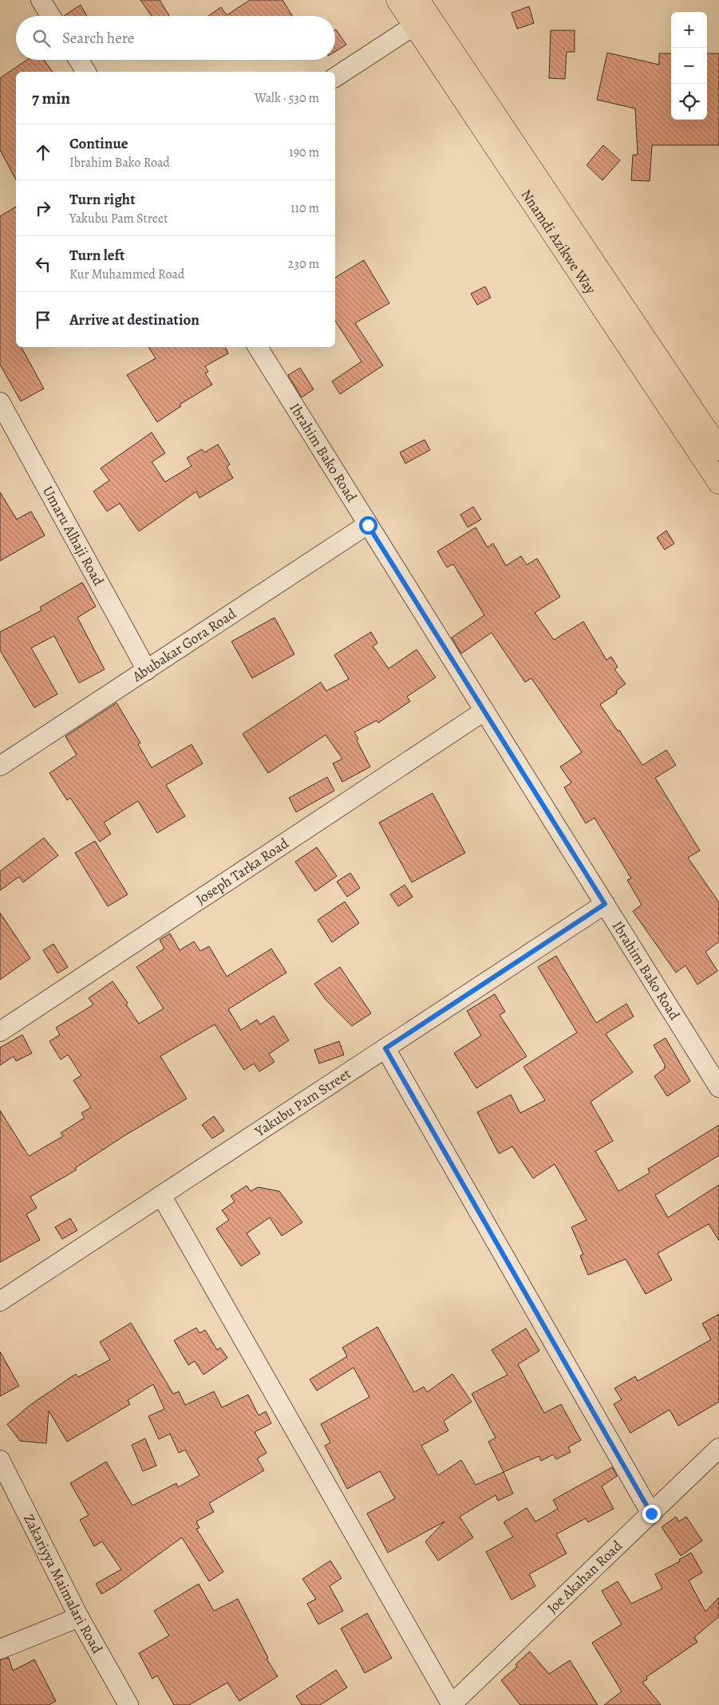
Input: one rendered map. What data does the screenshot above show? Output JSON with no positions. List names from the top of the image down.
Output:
{
  "streets": {
    "highway": ["Nnamdi Azikwe Way"],
    "street": [
      "Ibrahim Bako Road",
      "Umaru Alhaji Road",
      "Abubakar Gora Road",
      "Joseph Tarka Road",
      "Yakubu Pam Street",
      "Joe Akahan Road",
      "Zakariyya Maimalari Road"
    ]
  },
  "crossings": [
    ["Ibrahim Bako Road", "Abubakar Gora Road"],
    ["Ibrahim Bako Road", "Joseph Tarka Road"],
    ["Ibrahim Bako Road", "Yakubu Pam Street"],
    ["Umaru Alhaji Road", "Abubakar Gora Road"]
  ],
  "page": {
    "map_buttons": ["+", "−"],
    "search": "Search here",
    "heading": ["7 min", "Walk · 530 m"],
    "list": [
      ["Continue", "Ibrahim Bako Road", "190 m"],
      ["Turn right", "Yakubu Pam Street", "110 m"],
      ["Turn left", "Kur Muhammed Road", "230 m"],
      "Arrive at destination"
    ]
  }
}
